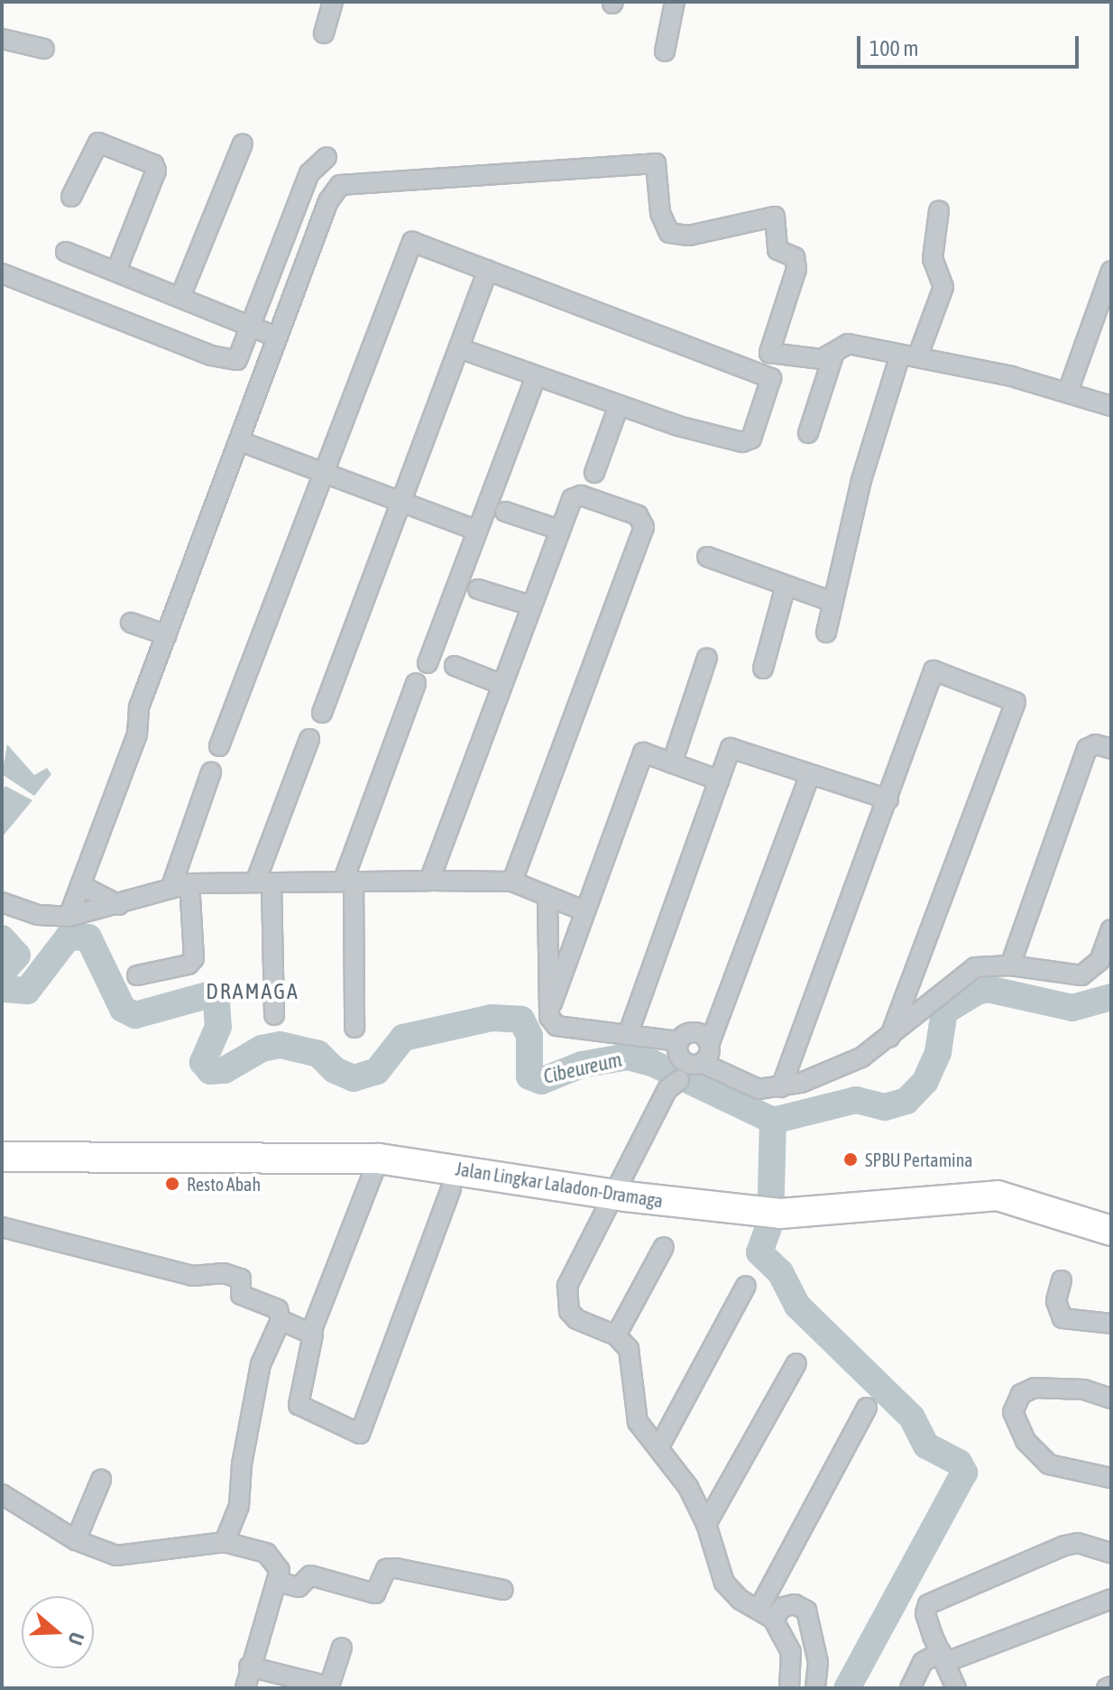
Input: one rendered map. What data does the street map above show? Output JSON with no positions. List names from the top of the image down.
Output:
{
  "streets": {
    "main road": ["Jalan Lingkar Laladon-Dramaga"]
  },
  "districts": ["DRAMAGA"],
  "water": ["Cibeureum"],
  "places": ["SPBU Pertamina", "Resto Abah"],
  "scale_bar": "100 m",
  "north": "right"
}
